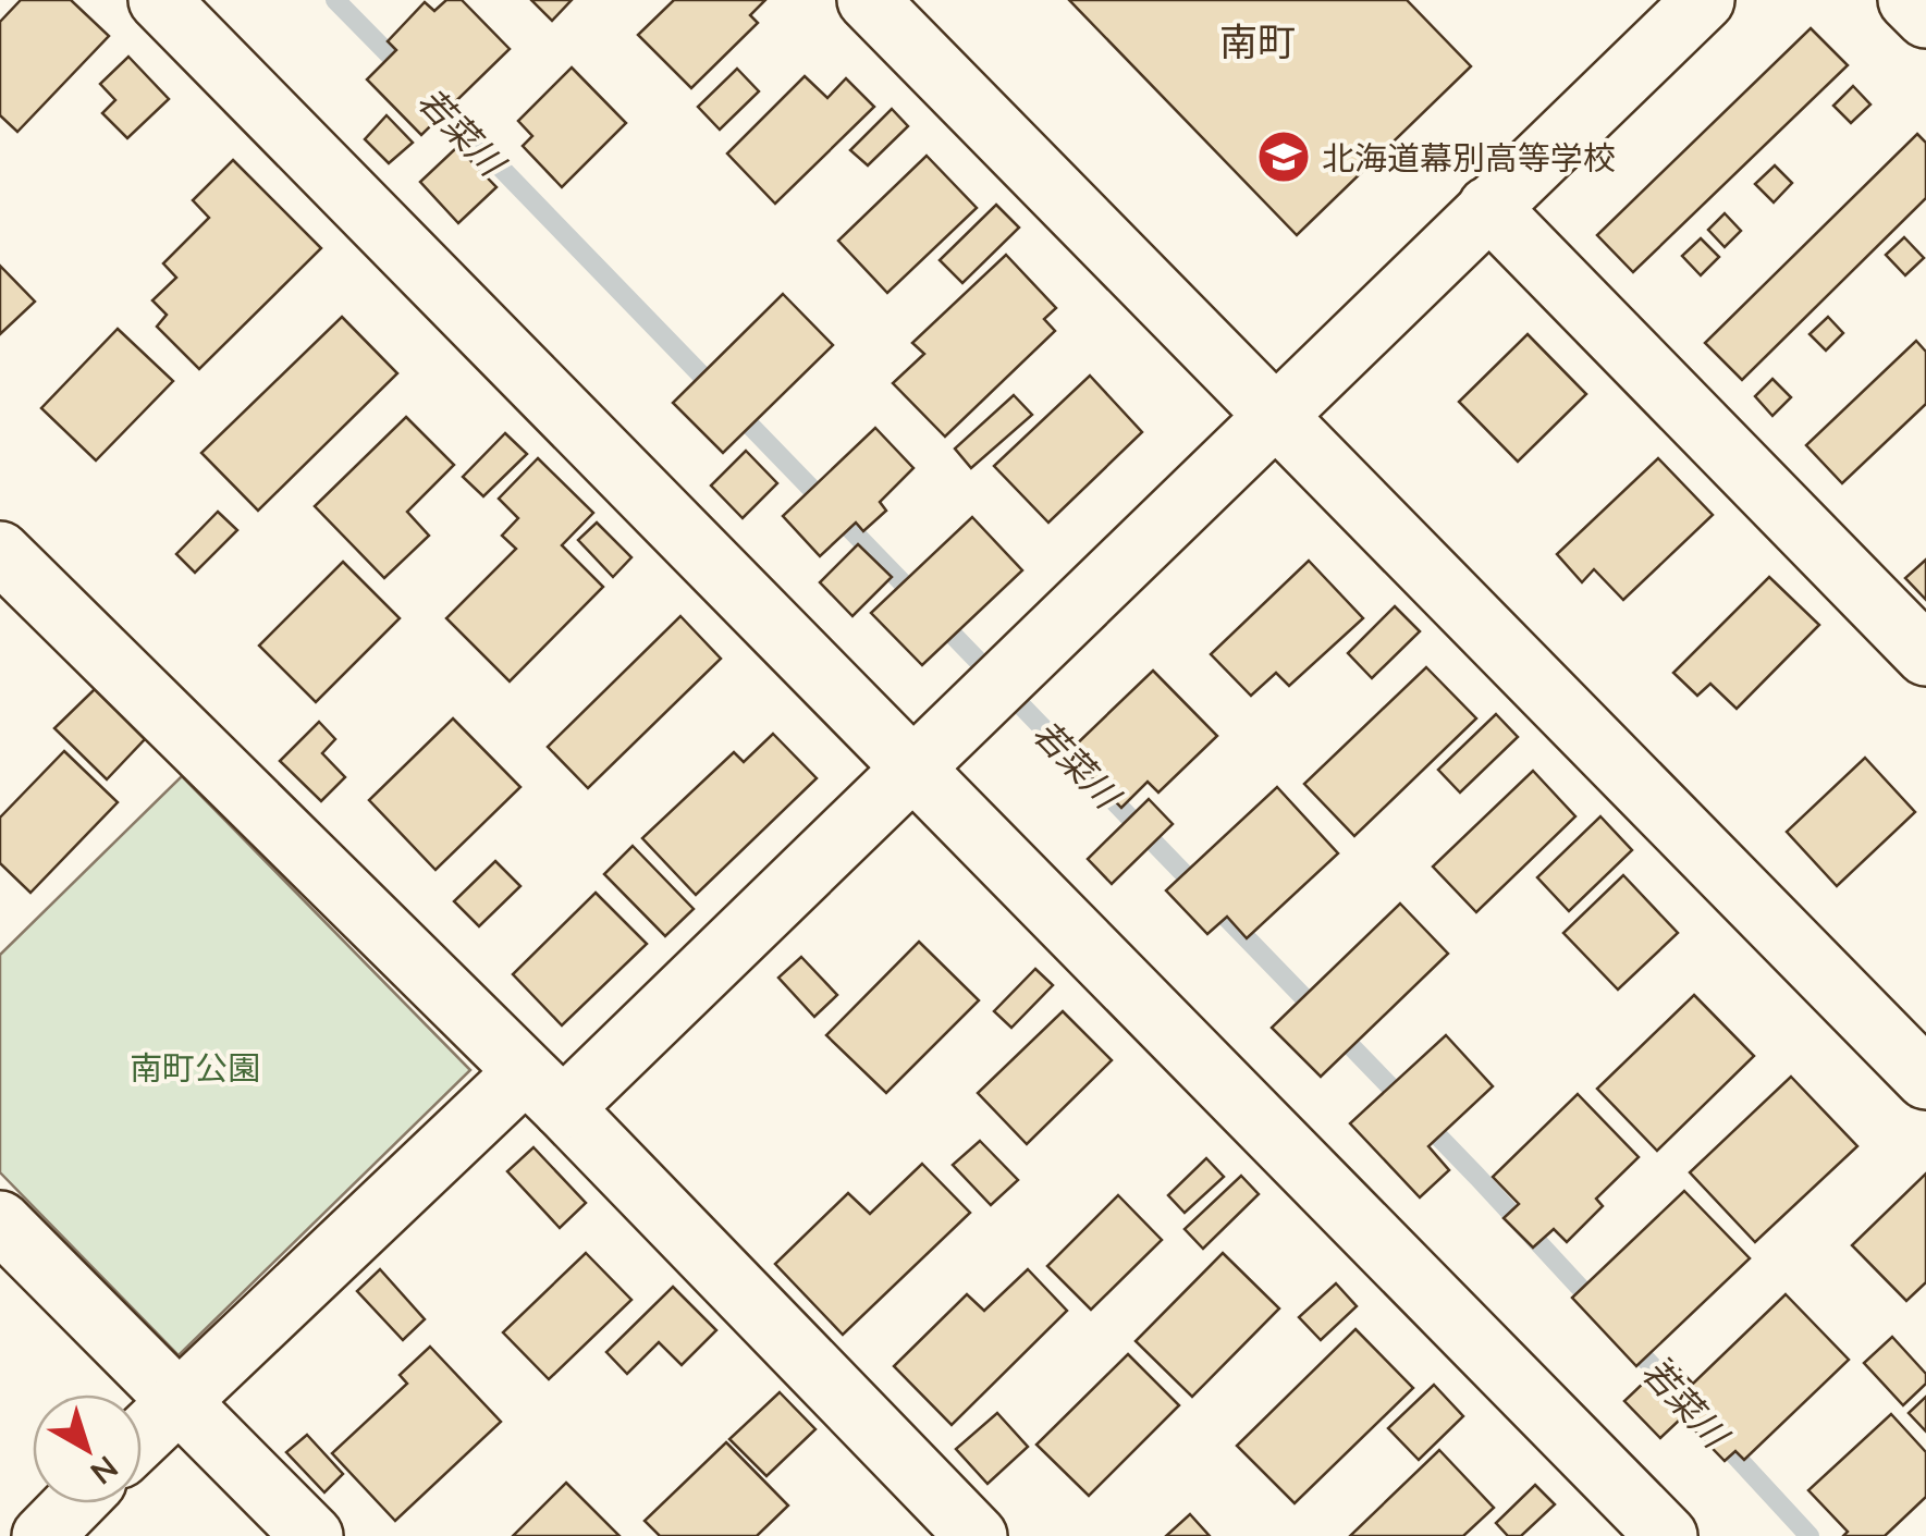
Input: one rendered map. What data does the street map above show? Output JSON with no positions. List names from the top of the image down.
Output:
{
  "districts": ["南町"],
  "water": ["若菜川"],
  "parks": ["南町公園"],
  "places": {
    "school or university": ["北海道幕別高等学校"]
  },
  "north": "bottom right"
}
